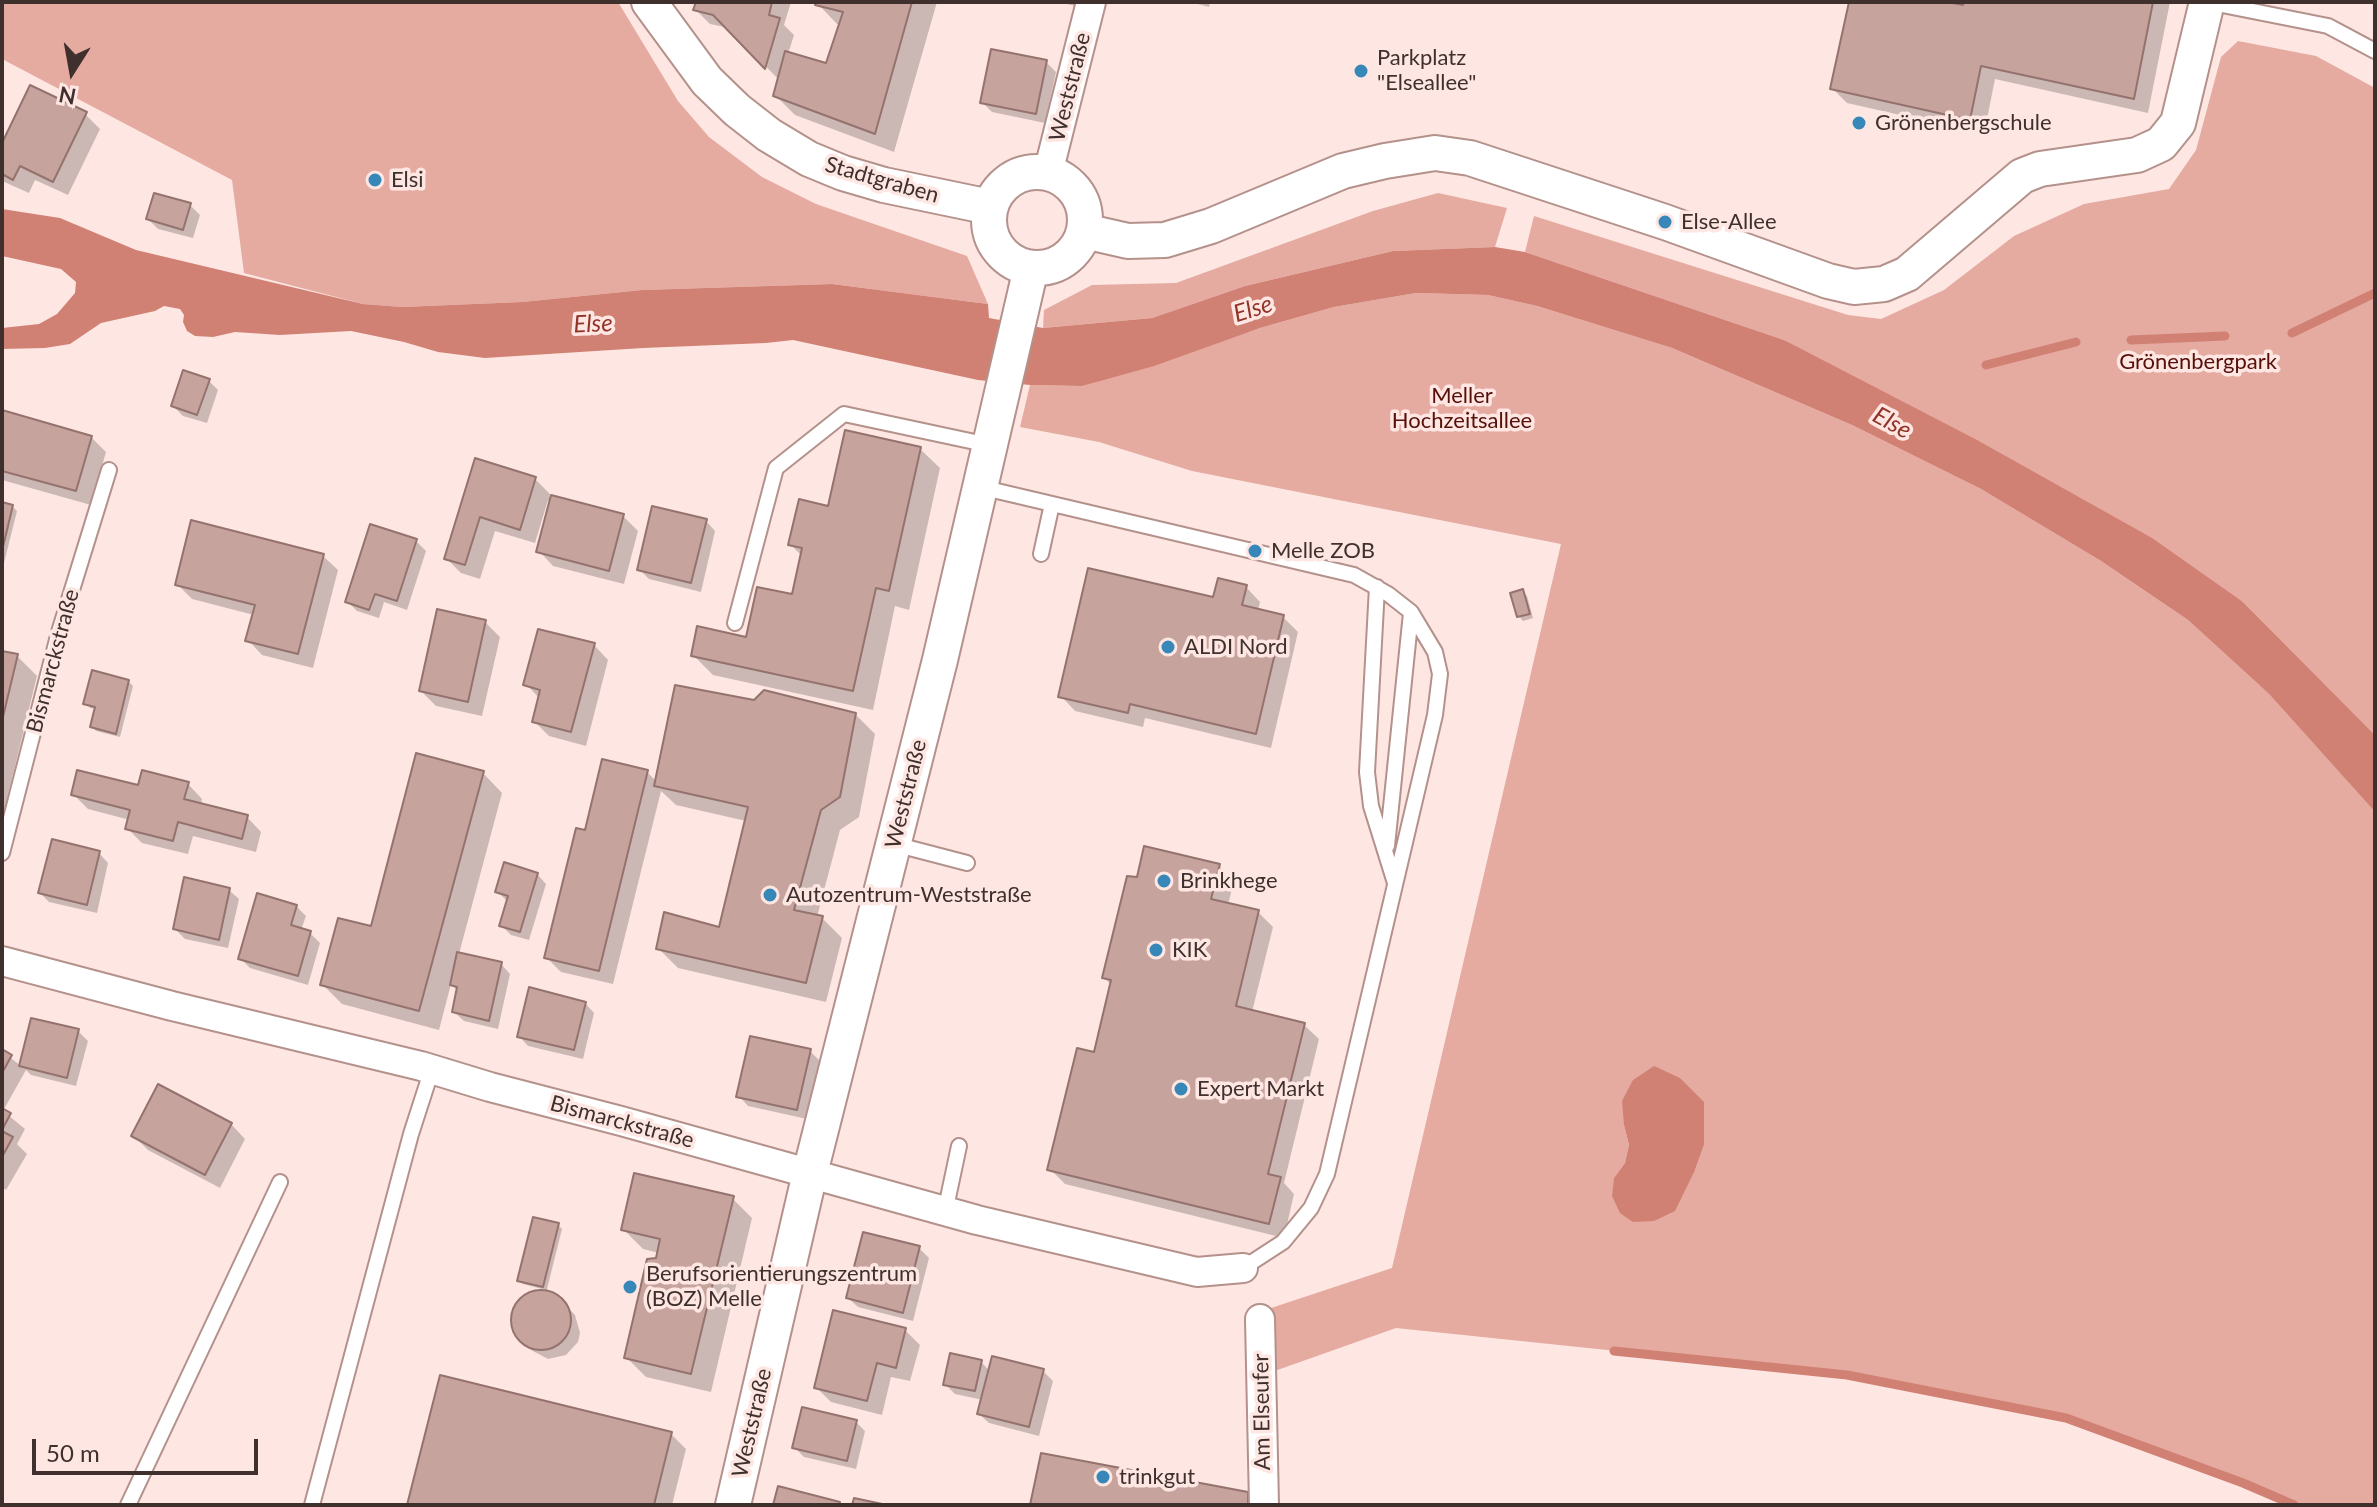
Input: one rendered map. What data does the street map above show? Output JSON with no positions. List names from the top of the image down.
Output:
{
  "streets": {
    "street": [
      "Weststraße",
      "Stadtgraben",
      "Bismarckstraße",
      "Am Elseufer"
    ]
  },
  "crossings": [
    ["Weststraße", "Stadtgraben"],
    ["Weststraße", "Bismarckstraße"]
  ],
  "water": ["Else"],
  "parks": ["Grönenbergpark", "Meller Hochzeitsallee"],
  "places": [
    "Parkplatz \"Elseallee\"",
    "Grönenbergschule",
    "Elsi",
    "Else-Allee",
    "Melle ZOB",
    "ALDI Nord",
    "Brinkhege",
    "Autozentrum-Weststraße",
    "KIK",
    "Expert Markt",
    "Berufsorientierungszentrum (BOZ) Melle",
    "trinkgut"
  ],
  "scale_bar": "50 m",
  "north": "bottom"
}
